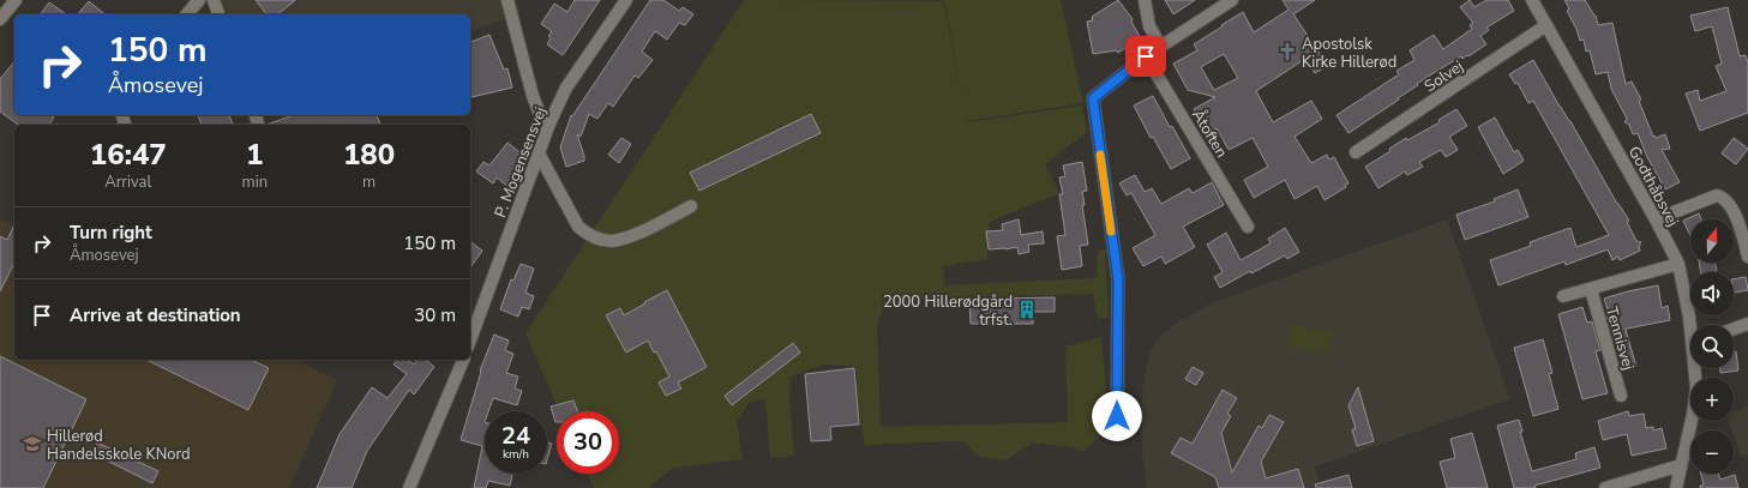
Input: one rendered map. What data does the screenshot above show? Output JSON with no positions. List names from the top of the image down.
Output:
{
  "streets": {
    "street": [
      "Solvej",
      "Åtoften",
      "P. Mogensensvej",
      "Godthåbsvej",
      "Tennisvej"
    ]
  },
  "crossings": [
    ["Solvej", "Godthåbsvej"],
    ["Godthåbsvej", "Tennisvej"]
  ],
  "places": {
    "church": ["Apostolsk Kirke Hillerød"],
    "building": ["2000 Hillerødgård trfst."],
    "school or university": ["Hillerød Handelsskole KNord"]
  },
  "north": "top",
  "page": {
    "turn": ["150 m", "Åmosevej"],
    "eta": [
      "16:47",
      "Arrival",
      "1",
      "min",
      "180",
      "m"
    ],
    "list": [
      {
        "name": "Turn right",
        "note": "Åmosevej",
        "value": "150 m"
      },
      {
        "name": "Arrive at destination",
        "value": "30 m"
      }
    ],
    "map_buttons": ["+", "−"],
    "speed": "24 km/h",
    "limit": "30"
  }
}
